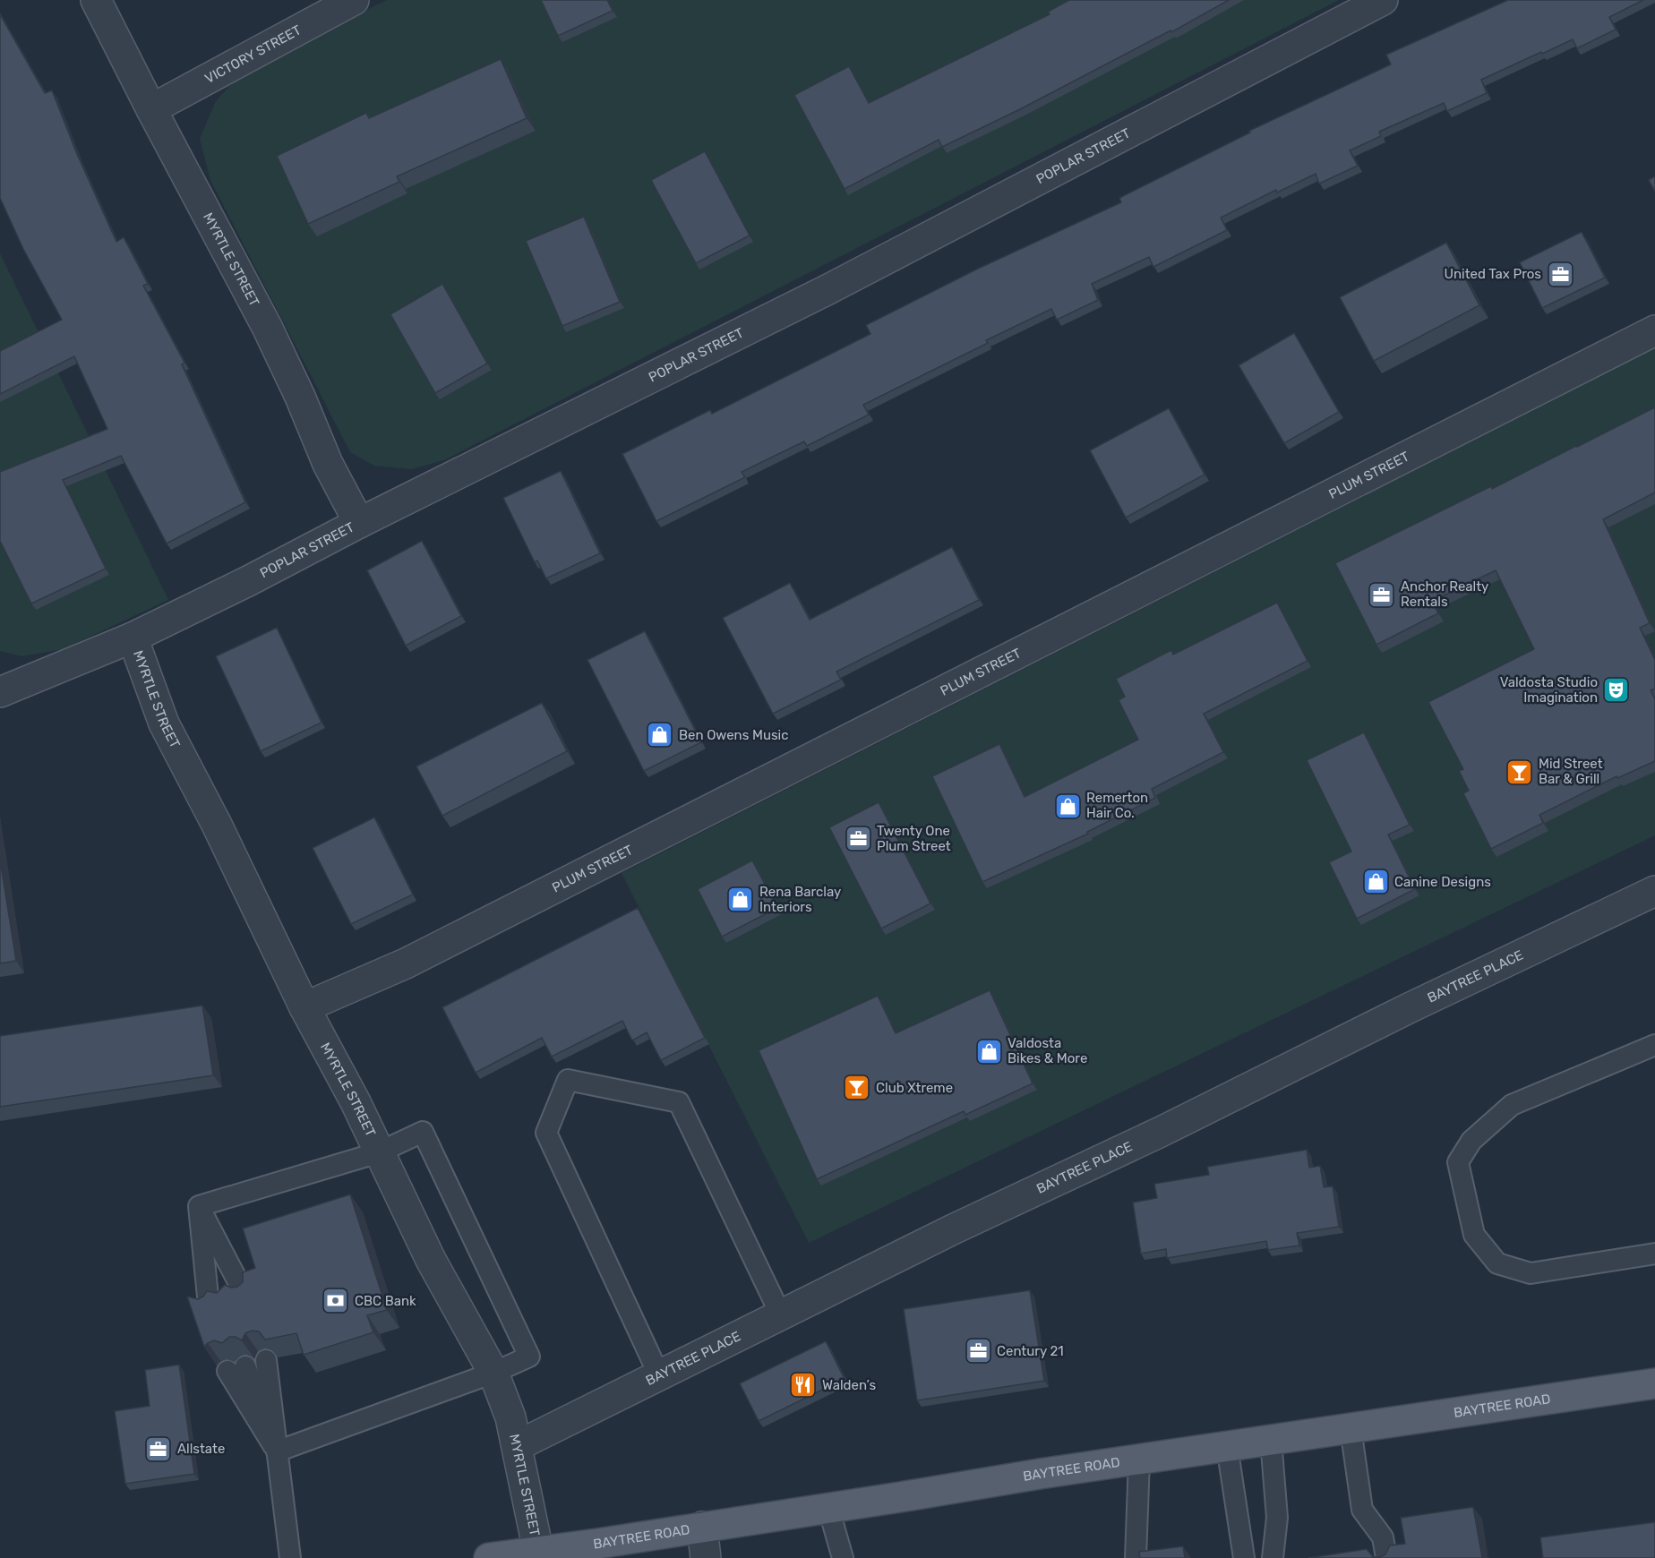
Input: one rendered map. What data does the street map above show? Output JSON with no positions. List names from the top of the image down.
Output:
{
  "streets": {
    "main road": ["BAYTREE ROAD"],
    "street": [
      "VICTORY STREET",
      "POPLAR STREET",
      "MYRTLE STREET",
      "PLUM STREET",
      "BAYTREE PLACE"
    ]
  },
  "crossings": [
    ["VICTORY STREET", "MYRTLE STREET"],
    ["POPLAR STREET", "MYRTLE STREET"],
    ["MYRTLE STREET", "PLUM STREET"],
    ["MYRTLE STREET", "BAYTREE PLACE"],
    ["MYRTLE STREET", "BAYTREE ROAD"]
  ],
  "places": {
    "office": [
      "United Tax Pros",
      "Anchor Realty Rentals",
      "Twenty One Plum Street",
      "Century 21",
      "Allstate"
    ],
    "theatre": ["Valdosta Studio Imagination"],
    "shop": [
      "Ben Owens Music",
      "Remerton Hair Co.",
      "Canine Designs",
      "Rena Barclay Interiors",
      "Valdosta Bikes & More"
    ],
    "bar": ["Mid Street Bar & Grill", "Club Xtreme"],
    "bank": ["CBC Bank"],
    "restaurant": ["Walden’s"]
  }
}
